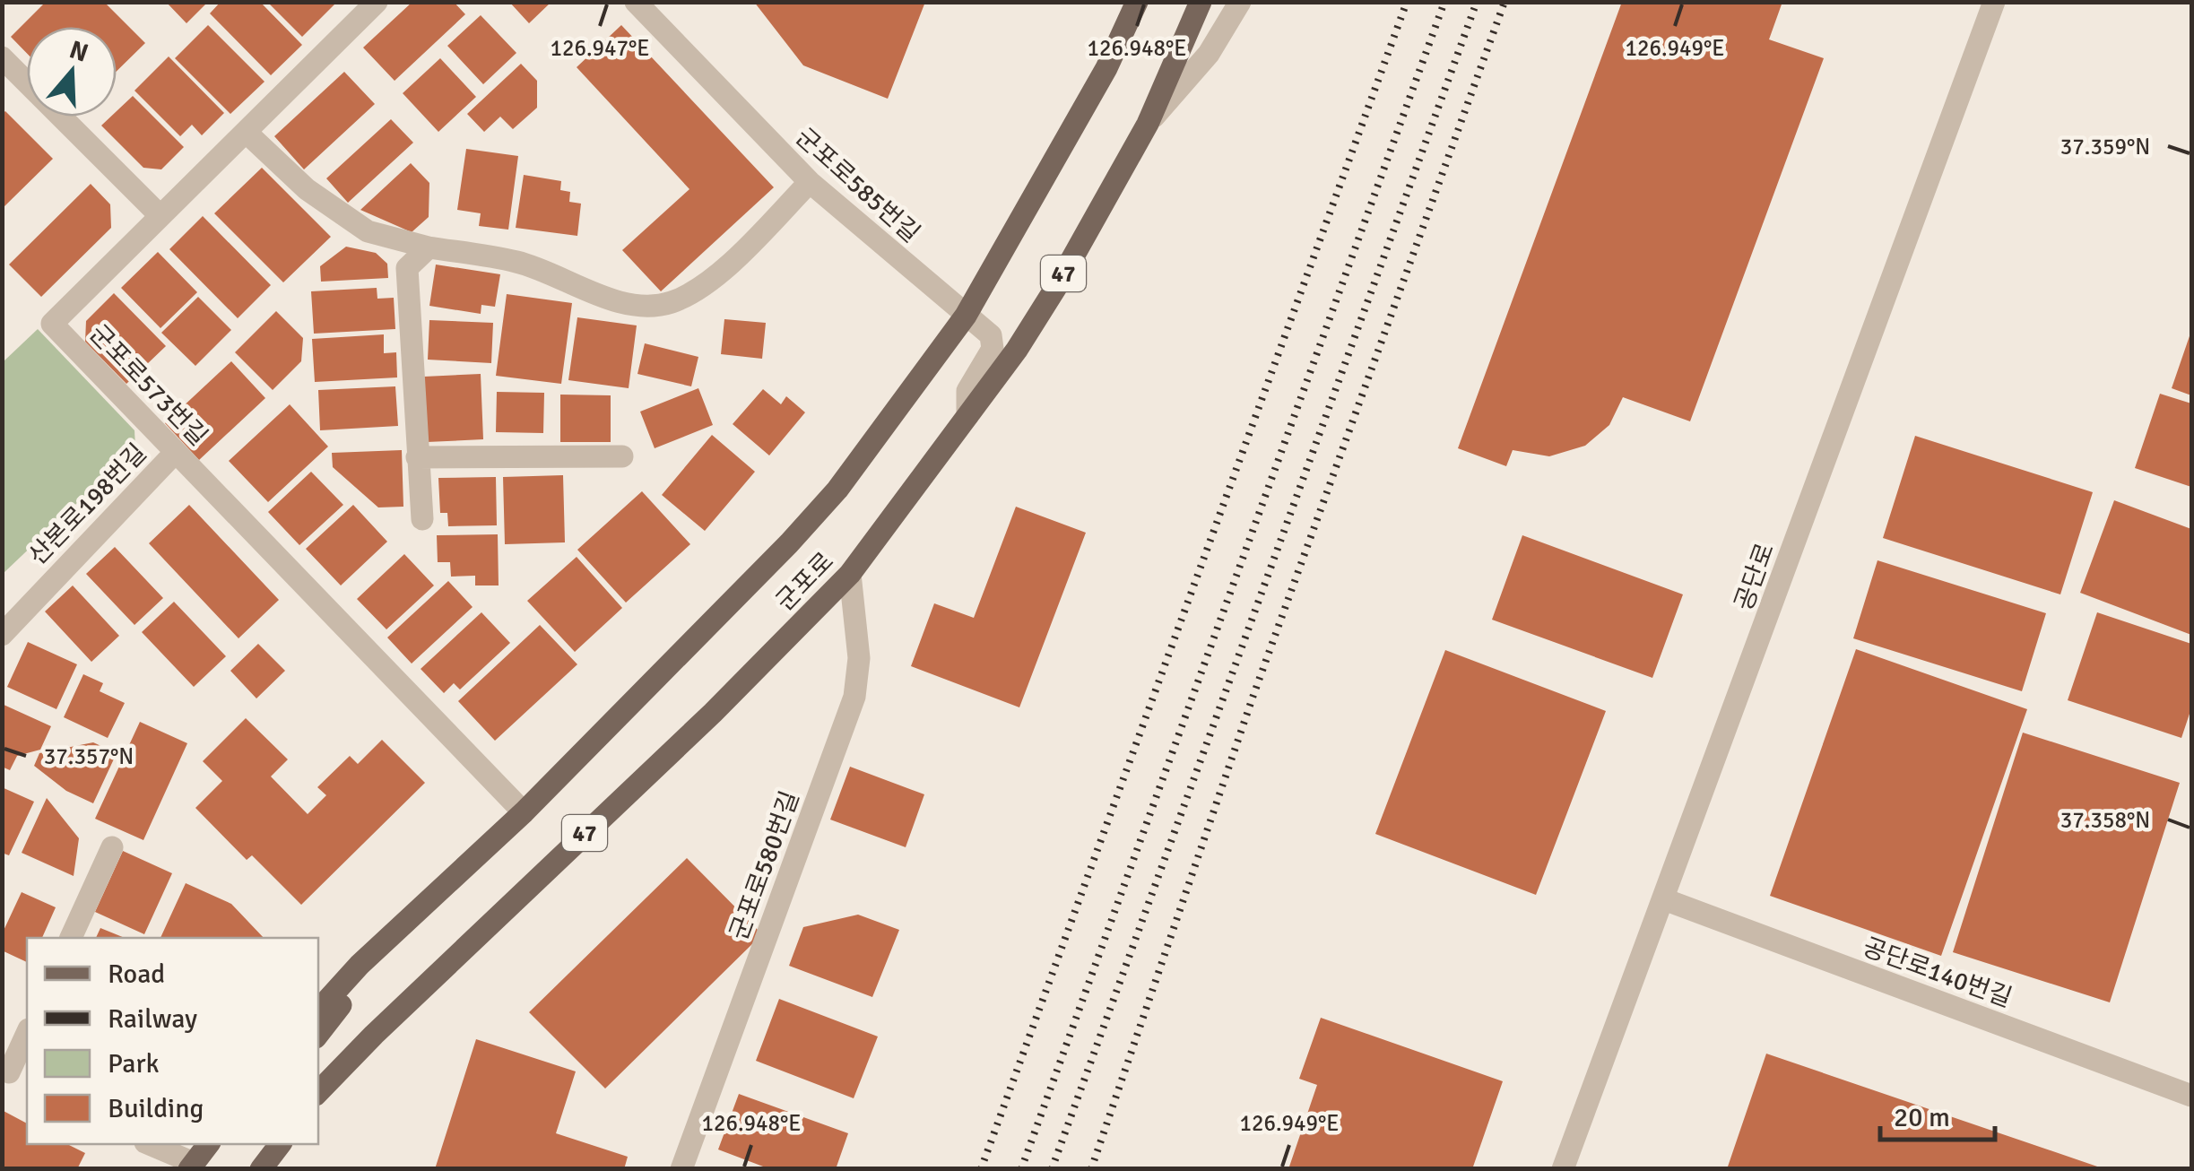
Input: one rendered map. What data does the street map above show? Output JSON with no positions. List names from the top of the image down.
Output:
{
  "streets": {
    "main road": ["47", "군포로"],
    "street": [
      "군포로585번길",
      "군포로573번길",
      "산본로198번길",
      "공단로",
      "군포로580번길",
      "공단로140번길"
    ]
  },
  "crossings": [
    ["군포로585번길", "군포로"],
    ["군포로573번길", "산본로198번길"],
    ["군포로573번길", "군포로"],
    ["공단로", "공단로140번길"],
    ["군포로", "군포로580번길"]
  ],
  "legend": [
    "Road",
    "Railway",
    "Park",
    "Building"
  ],
  "scale_bar": "20 m",
  "north": "top",
  "coordinates": [
    "126.947°E",
    "126.948°E",
    "126.949°E",
    "37.359°N",
    "37.357°N",
    "37.358°N"
  ]
}
